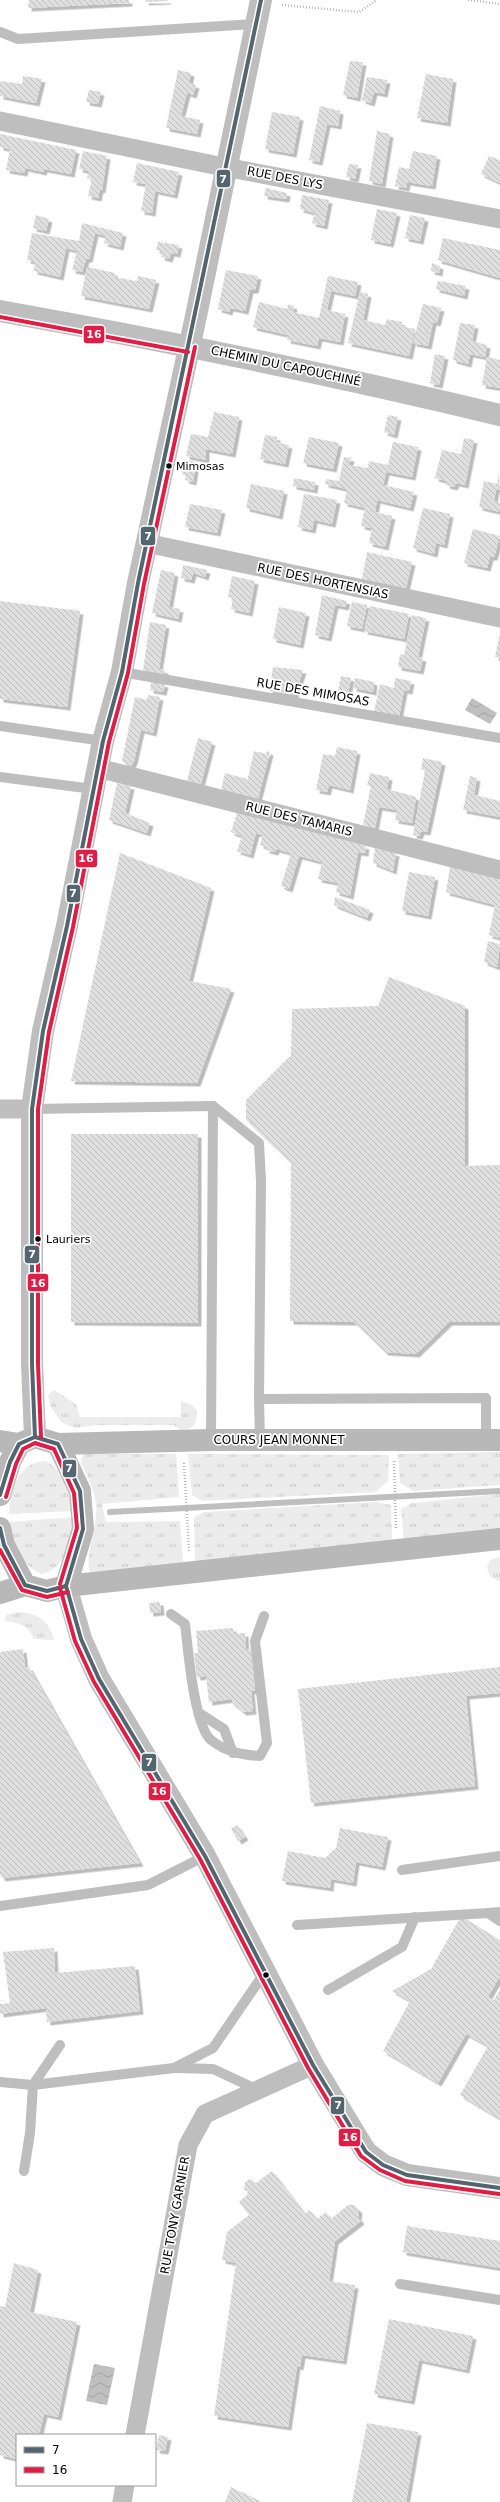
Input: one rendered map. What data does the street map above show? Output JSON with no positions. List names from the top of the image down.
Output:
{
  "streets": {
    "main road": ["COURS JEAN MONNET"],
    "street": [
      "RUE DES LYS",
      "CHEMIN DU CAPOUCHINÉ",
      "RUE DES HORTENSIAS",
      "RUE DES TAMARIS",
      "RUE TONY GARNIER"
    ],
    "lane": ["RUE DES MIMOSAS"]
  },
  "places": ["Mimosas", "Lauriers"],
  "lines": ["transit line 7", "transit line 16"],
  "legend": ["7", "16"]
}
